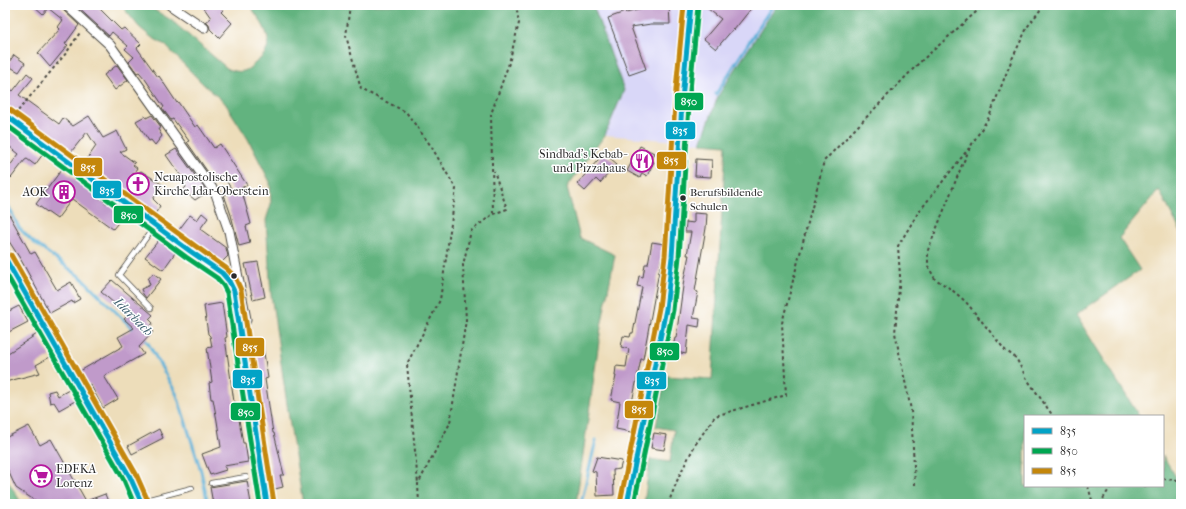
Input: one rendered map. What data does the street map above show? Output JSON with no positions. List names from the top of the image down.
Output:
{
  "water": ["Idarbach"],
  "places": {
    "restaurant": ["Sindbad's Kebab- und Pizzahaus"],
    "church": ["Neuapostolische Kirche Idar-Oberstein"],
    "building": ["AOK"],
    "other": ["Berufsbildende Schulen"],
    "supermarket": ["EDEKA Lorenz"]
  },
  "lines": ["transit line 835", "transit line 855", "transit line 850"],
  "legend": ["835", "850", "855"]
}
